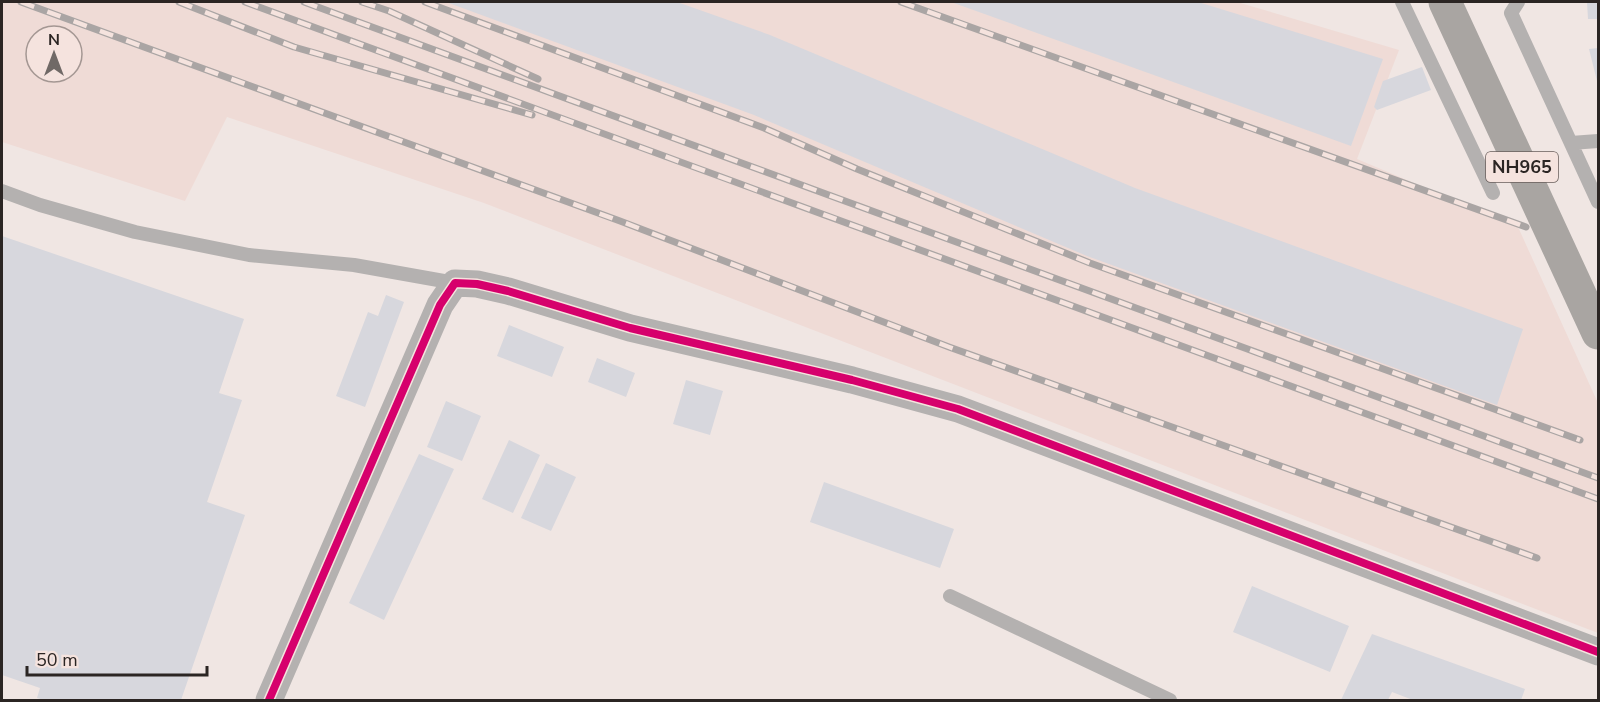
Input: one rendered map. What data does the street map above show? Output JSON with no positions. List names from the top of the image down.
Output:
{
  "streets": {
    "highway": ["NH965"]
  },
  "scale_bar": "50 m",
  "north": "top"
}
